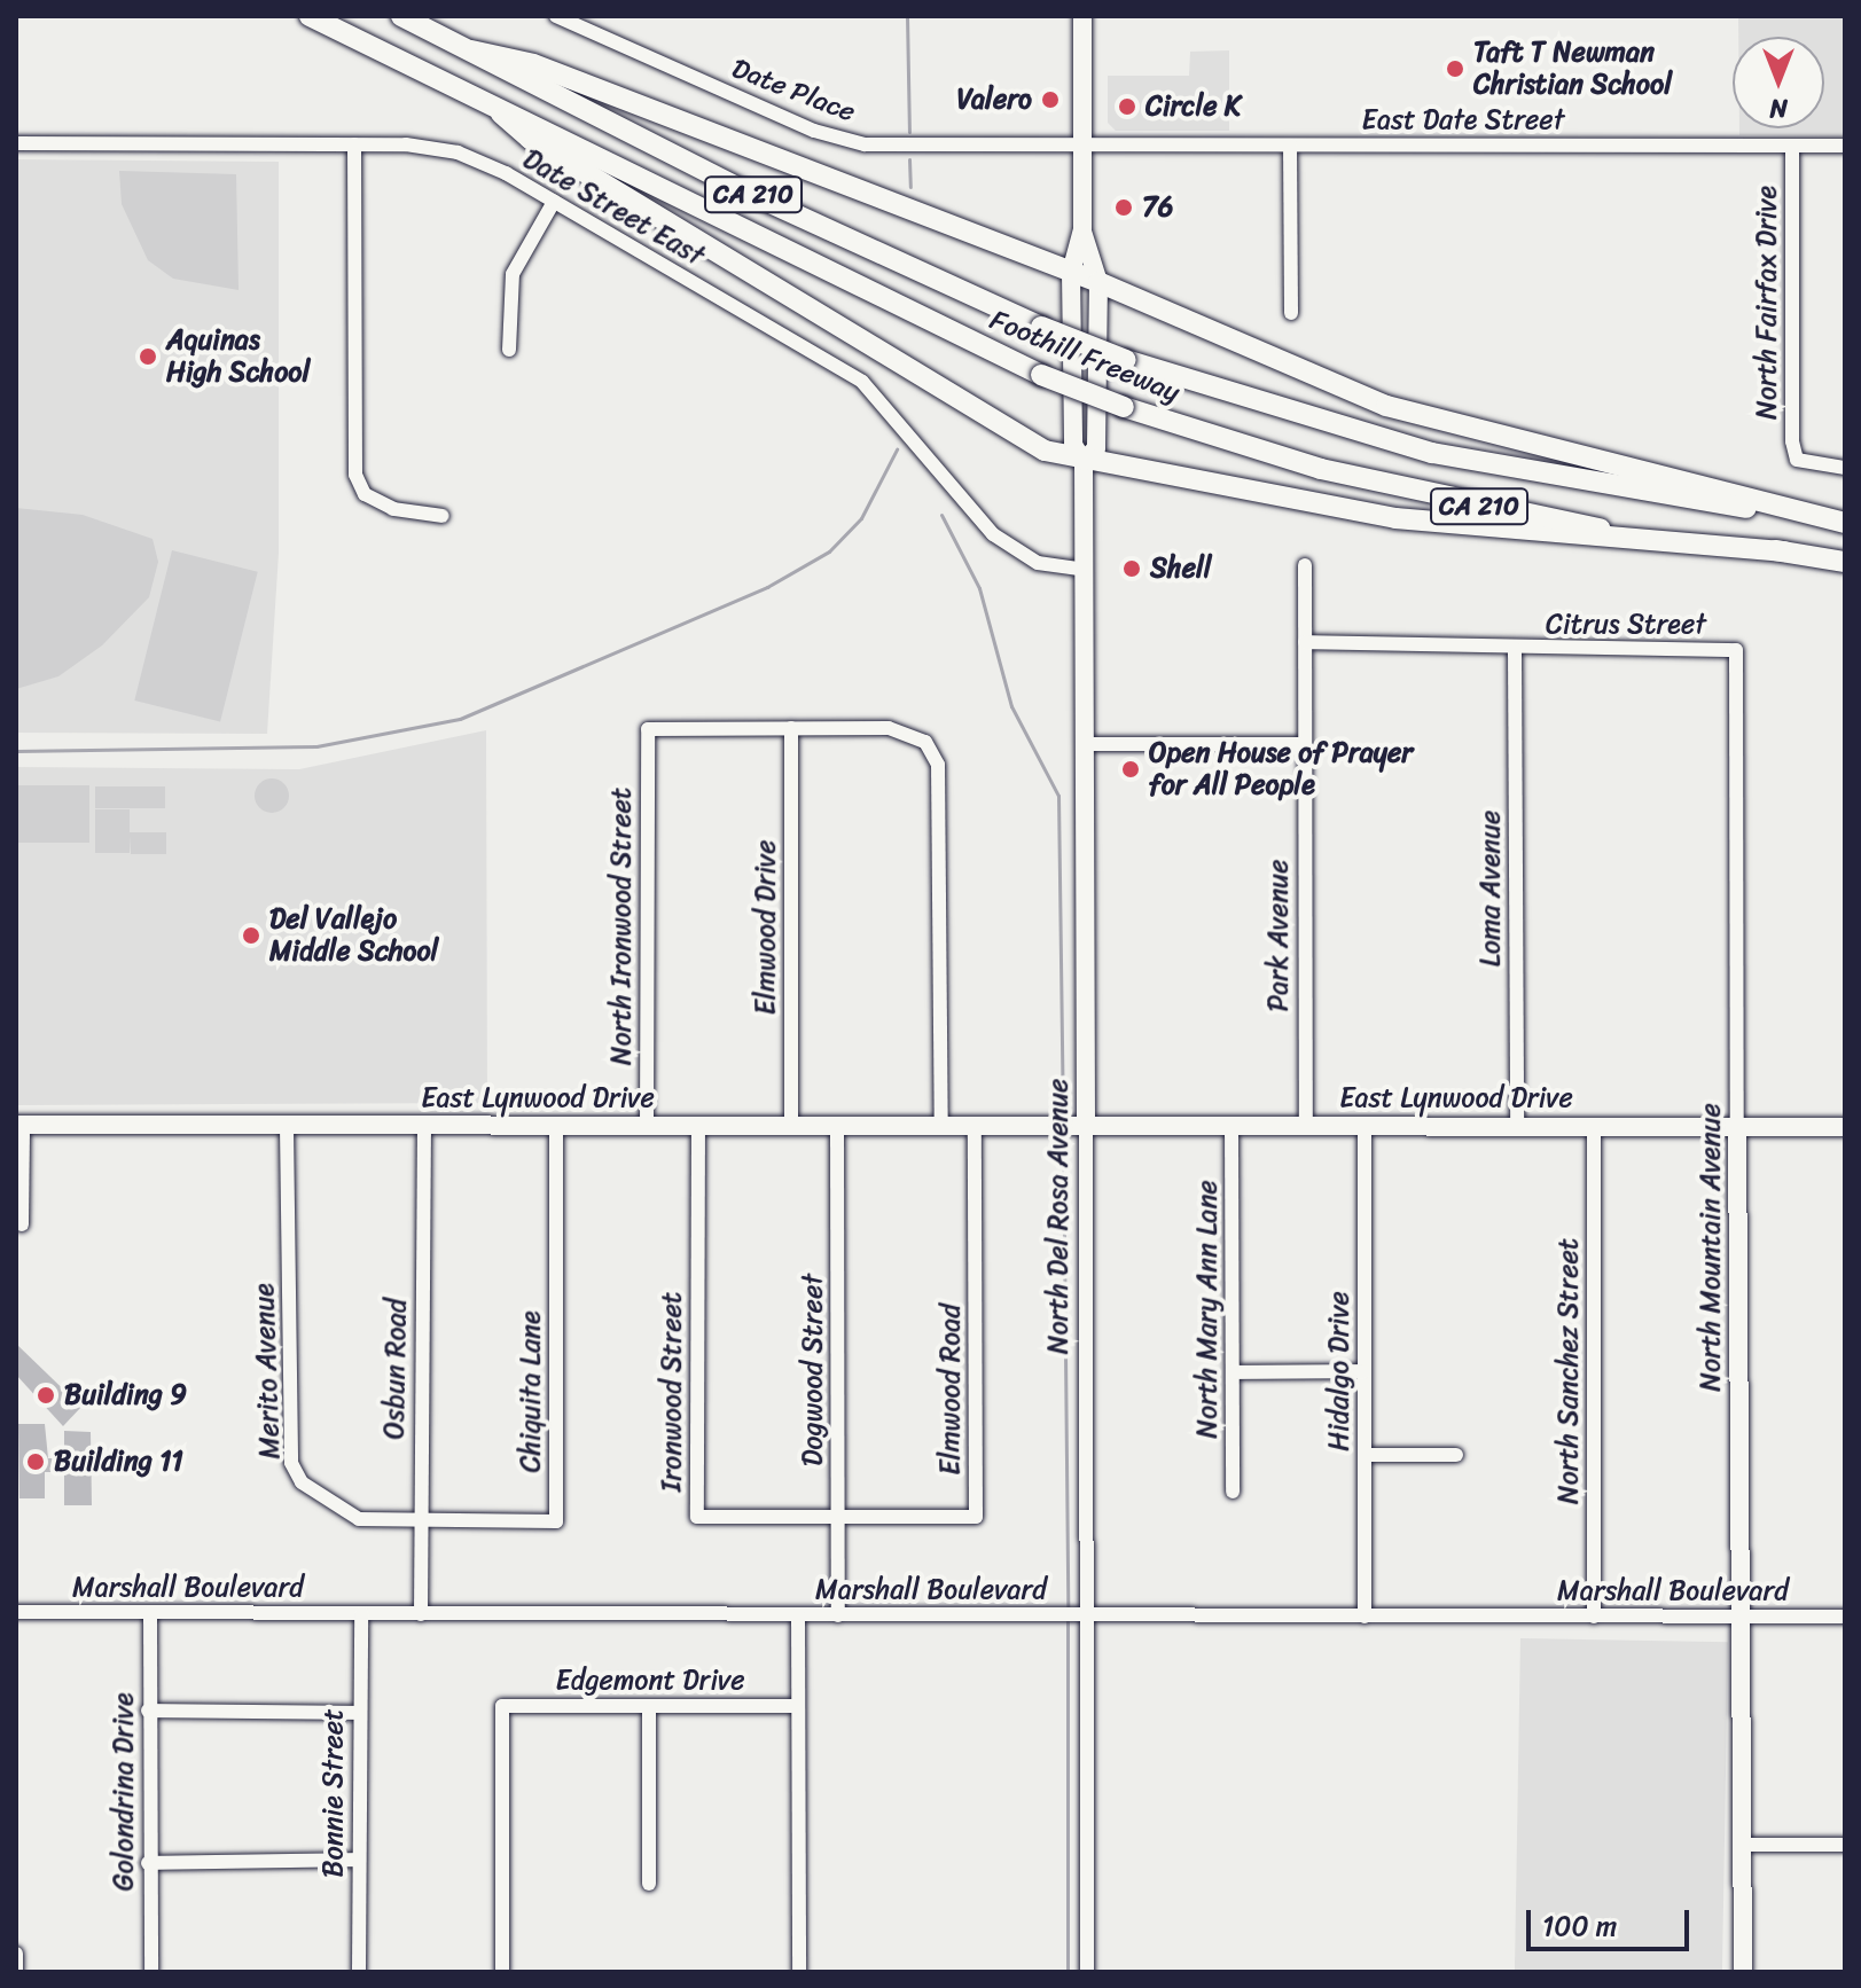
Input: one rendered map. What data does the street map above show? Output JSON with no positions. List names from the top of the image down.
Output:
{
  "streets": {
    "highway": ["CA 210", "Foothill Freeway"],
    "main road": ["East Lynwood Drive", "North Del Rosa Avenue", "North Mountain Avenue"],
    "street": [
      "Date Place",
      "East Date Street",
      "Date Street East",
      "North Fairfax Drive",
      "Citrus Street",
      "Loma Avenue",
      "North Ironwood Street",
      "Elmwood Drive",
      "Park Avenue",
      "North Mary Ann Lane",
      "Osbun Road",
      "Dogwood Street",
      "Merito Avenue",
      "Hidalgo Drive",
      "North Sanchez Street",
      "Elmwood Road",
      "Chiquita Lane",
      "Ironwood Street",
      "Marshall Boulevard",
      "Edgemont Drive",
      "Golondrina Drive",
      "Bonnie Street"
    ]
  },
  "crossings": [
    ["Date Place", "East Date Street"],
    ["Date Place", "North Del Rosa Avenue"],
    ["East Date Street", "North Fairfax Drive"],
    ["East Date Street", "North Del Rosa Avenue"],
    ["Date Street East", "North Del Rosa Avenue"],
    ["Citrus Street", "Loma Avenue"],
    ["Citrus Street", "Park Avenue"],
    ["Citrus Street", "North Mountain Avenue"],
    ["Loma Avenue", "East Lynwood Drive"],
    ["North Ironwood Street", "Elmwood Drive"],
    ["North Ironwood Street", "East Lynwood Drive"],
    ["Elmwood Drive", "East Lynwood Drive"],
    ["Park Avenue", "East Lynwood Drive"],
    ["East Lynwood Drive", "North Del Rosa Avenue"],
    ["East Lynwood Drive", "North Mountain Avenue"],
    ["East Lynwood Drive", "North Mary Ann Lane"],
    ["East Lynwood Drive", "Osbun Road"],
    ["East Lynwood Drive", "Dogwood Street"],
    ["East Lynwood Drive", "Merito Avenue"],
    ["East Lynwood Drive", "Hidalgo Drive"],
    ["East Lynwood Drive", "North Sanchez Street"],
    ["East Lynwood Drive", "Elmwood Road"],
    ["East Lynwood Drive", "Chiquita Lane"],
    ["East Lynwood Drive", "Ironwood Street"],
    ["North Del Rosa Avenue", "Marshall Boulevard"],
    ["North Mountain Avenue", "Marshall Boulevard"],
    ["Osbun Road", "Merito Avenue"],
    ["Osbun Road", "Chiquita Lane"],
    ["Osbun Road", "Marshall Boulevard"],
    ["Dogwood Street", "Elmwood Road"],
    ["Dogwood Street", "Ironwood Street"],
    ["Dogwood Street", "Marshall Boulevard"],
    ["Merito Avenue", "Chiquita Lane"],
    ["Hidalgo Drive", "Marshall Boulevard"],
    ["North Sanchez Street", "Marshall Boulevard"],
    ["Elmwood Road", "Ironwood Street"],
    ["Marshall Boulevard", "Golondrina Drive"],
    ["Marshall Boulevard", "Bonnie Street"]
  ],
  "places": [
    "Taft T Newman Christian School",
    "Valero",
    "Circle K",
    "76",
    "Aquinas High School",
    "Shell",
    "Open House of Prayer for All People",
    "Del Vallejo Middle School",
    "Building 9",
    "Building 11"
  ],
  "scale_bar": "100 m",
  "north": "bottom"
}
